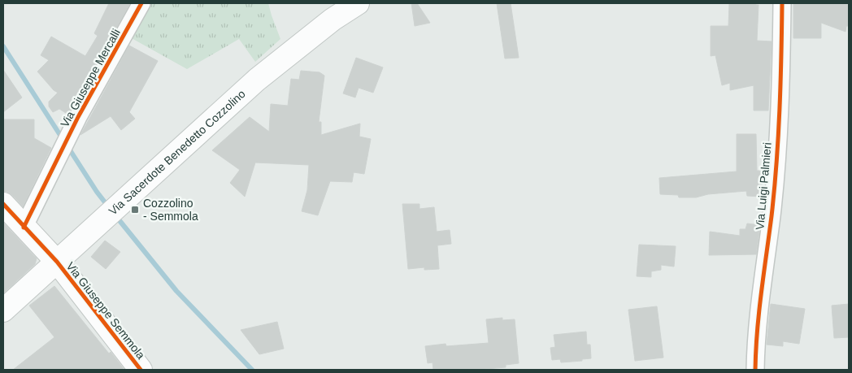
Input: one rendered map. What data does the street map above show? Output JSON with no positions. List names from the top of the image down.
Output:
{
  "streets": {
    "main road": ["Via Sacerdote Benedetto Cozzolino", "Via Giuseppe Semmola"],
    "street": ["Via Giuseppe Mercalli", "Via Luigi Palmieri"]
  },
  "crossings": [
    ["Via Giuseppe Mercalli", "Via Giuseppe Semmola"],
    ["Via Sacerdote Benedetto Cozzolino", "Via Giuseppe Semmola"]
  ],
  "places": {
    "transit": ["Cozzolino - Semmola"]
  }
}
